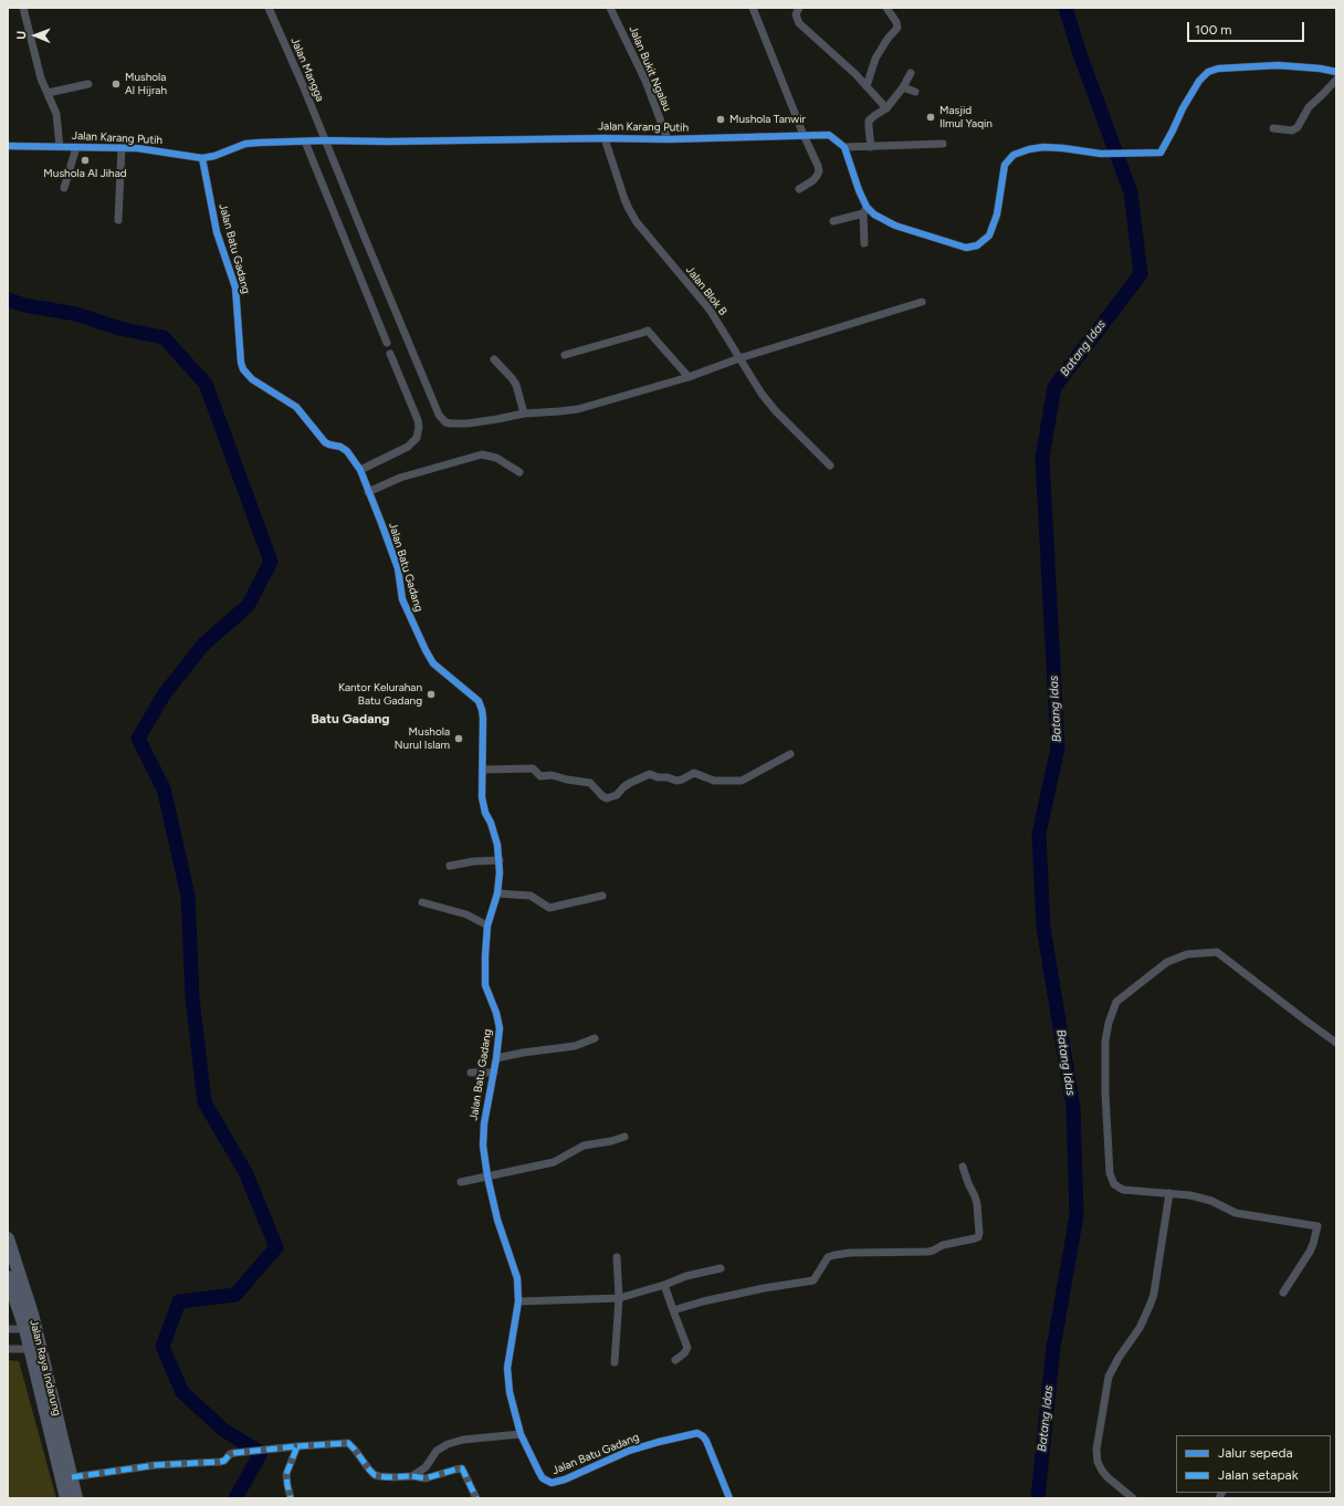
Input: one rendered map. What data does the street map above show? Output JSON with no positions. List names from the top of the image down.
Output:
{
  "streets": {
    "highway": ["Jalan Raya Indarung"],
    "street": [
      "Jalan Bukit Ngalau",
      "Jalan Mangga",
      "Jalan Karang Putih",
      "Jalan Batu Gadang",
      "Jalan Blok B"
    ]
  },
  "crossings": [
    ["Jalan Bukit Ngalau", "Jalan Karang Putih"],
    ["Jalan Mangga", "Jalan Karang Putih"],
    ["Jalan Karang Putih", "Jalan Batu Gadang"],
    ["Jalan Karang Putih", "Jalan Blok B"]
  ],
  "districts": ["Batu Gadang"],
  "water": ["Batang Idas"],
  "places": [
    "Mushola Al Hijrah",
    "Masjid Ilmul Yaqin",
    "Mushola Tanwir",
    "Mushola Al Jihad",
    "Kantor Kelurahan Batu Gadang",
    "Mushola Nurul Islam"
  ],
  "legend": ["Jalur sepeda", "Jalan setapak"],
  "scale_bar": "100 m",
  "north": "left"
}
